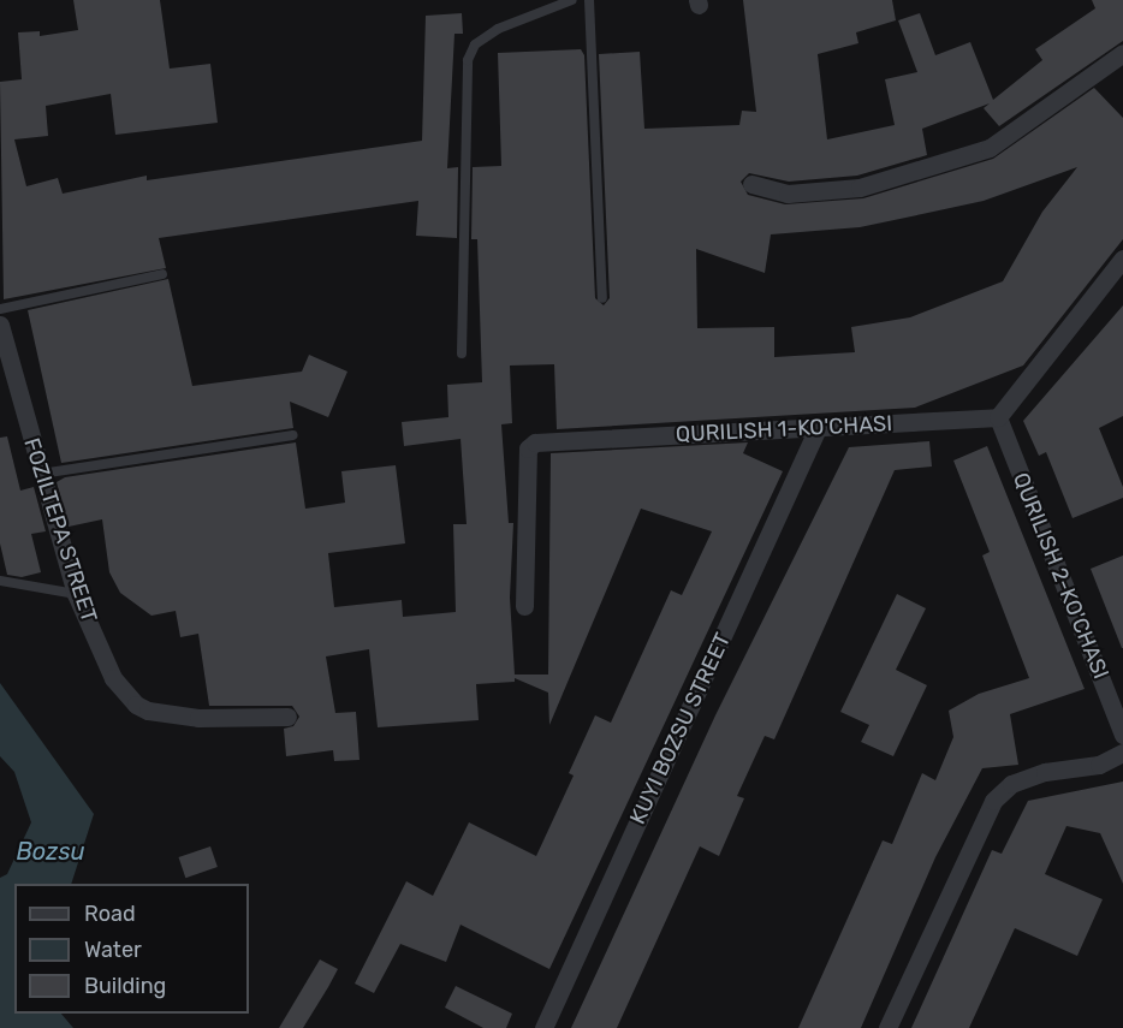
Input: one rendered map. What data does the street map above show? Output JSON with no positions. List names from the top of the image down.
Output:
{
  "streets": {
    "street": [
      "QURILISH 1-KO'CHASI",
      "FOZILTEPA STREET",
      "QURILISH 2-KO'CHASI",
      "KUYI BOZSU STREET"
    ]
  },
  "crossings": [
    ["QURILISH 1-KO'CHASI", "QURILISH 2-KO'CHASI"],
    ["QURILISH 1-KO'CHASI", "KUYI BOZSU STREET"]
  ],
  "water": ["Bozsu"],
  "legend": ["Road", "Water", "Building"]
}
